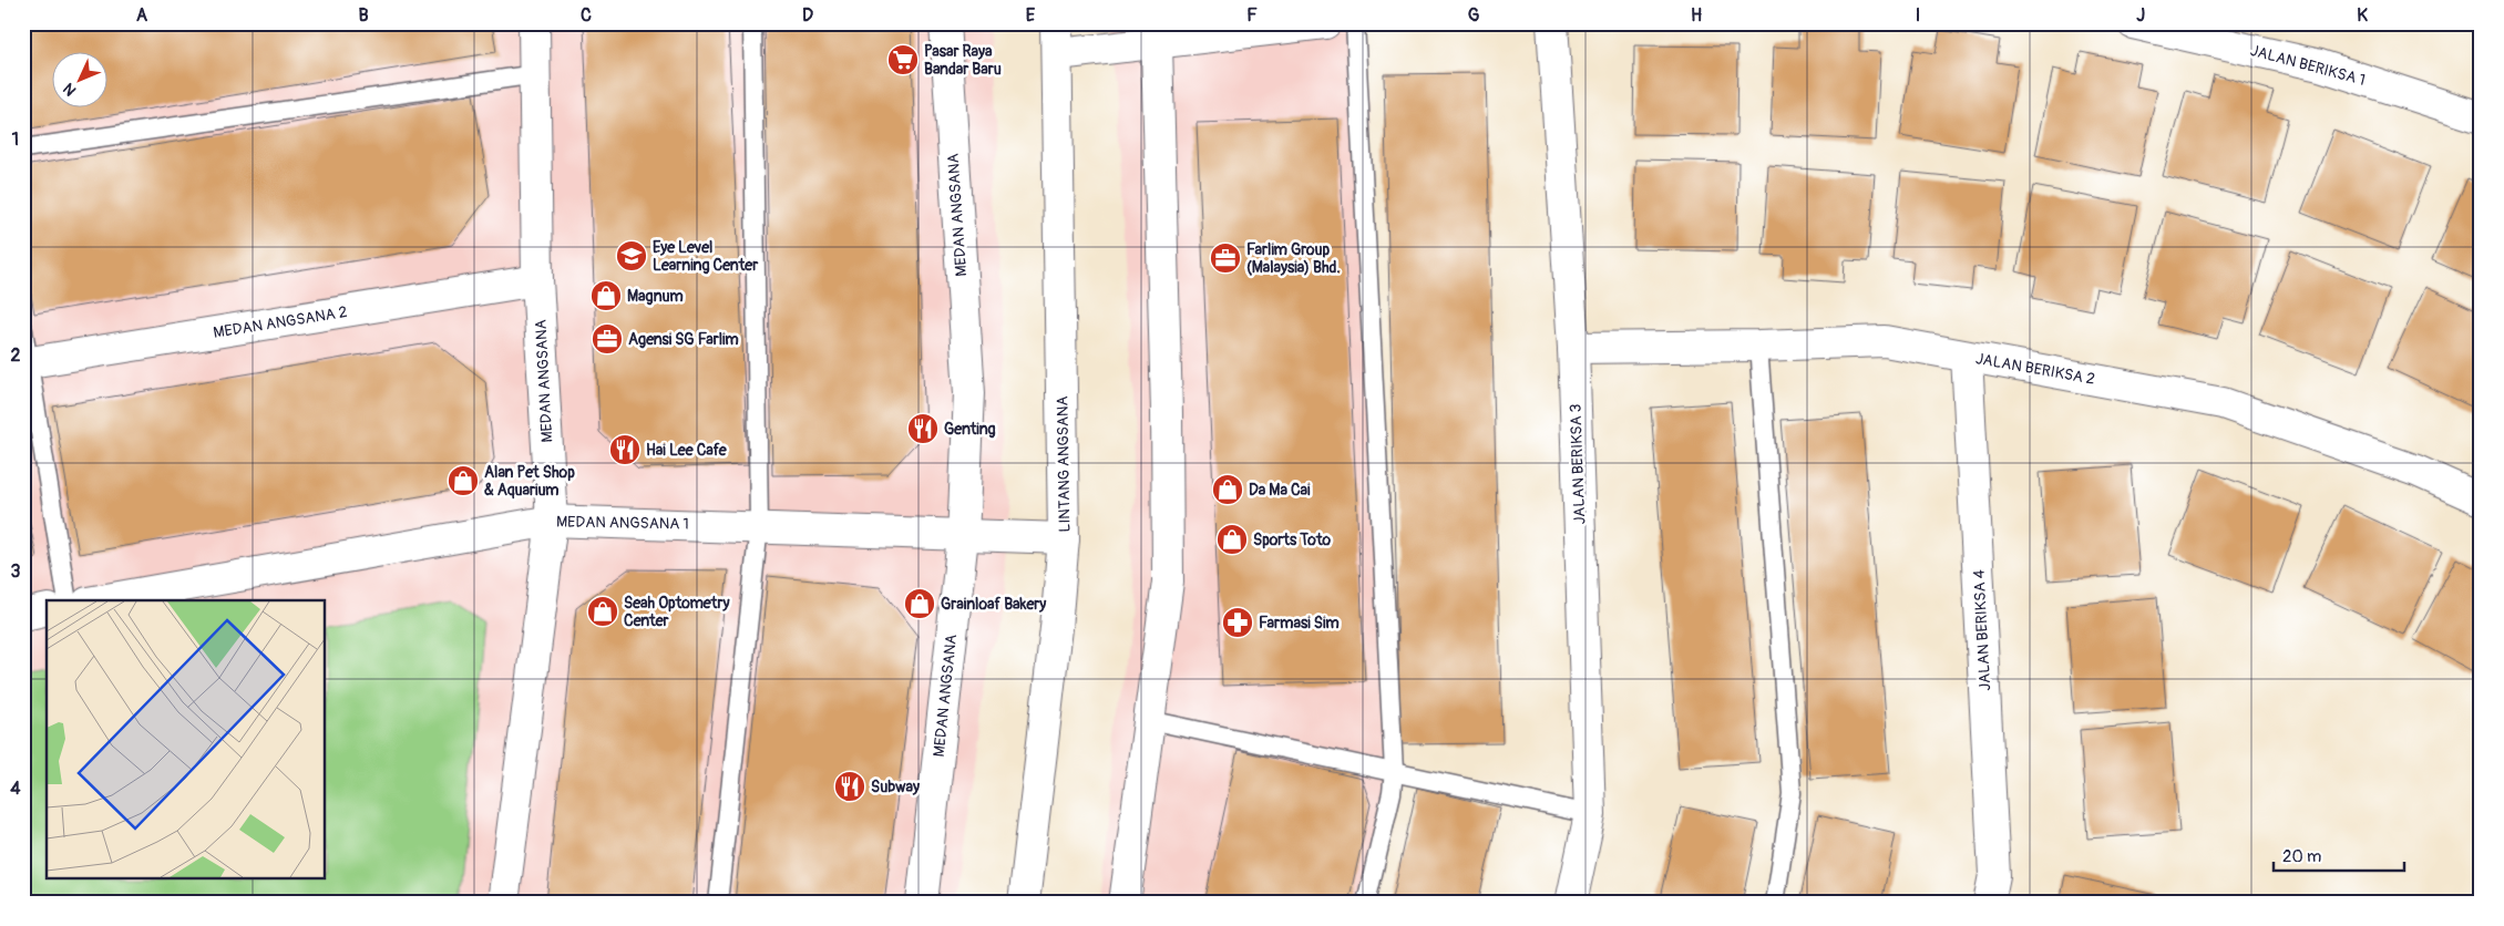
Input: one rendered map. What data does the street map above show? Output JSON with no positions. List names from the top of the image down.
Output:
{
  "streets": {
    "street": [
      "JALAN BERIKSA 1",
      "MEDAN ANGSANA",
      "MEDAN ANGSANA 2",
      "JALAN BERIKSA 2",
      "LINTANG ANGSANA",
      "JALAN BERIKSA 3",
      "MEDAN ANGSANA 1",
      "JALAN BERIKSA 4"
    ]
  },
  "crossings": [
    ["MEDAN ANGSANA", "MEDAN ANGSANA 2"],
    ["MEDAN ANGSANA", "MEDAN ANGSANA 1"],
    ["JALAN BERIKSA 2", "JALAN BERIKSA 3"],
    ["JALAN BERIKSA 2", "JALAN BERIKSA 4"],
    ["LINTANG ANGSANA", "MEDAN ANGSANA 1"]
  ],
  "places": {
    "supermarket": ["Pasar Raya Bandar Baru"],
    "school or university": ["Eye Level Learning Center"],
    "office": ["Farlim Group (Malaysia) Bhd.", "Agensi SG Farlim"],
    "shop": [
      "Magnum",
      "Alan Pet Shop & Aquarium",
      "Da Ma Cai",
      "Sports Toto",
      "Grainloaf Bakery",
      "Seah Optometry Center"
    ],
    "restaurant": ["Genting", "Hai Lee Cafe", "Subway"],
    "pharmacy": ["Farmasi Sim"]
  },
  "scale_bar": "20 m",
  "north": "bottom left",
  "grid": {
    "columns": [
      "A",
      "B",
      "C",
      "D",
      "E",
      "F",
      "G",
      "H",
      "I",
      "J",
      "K"
    ],
    "rows": [
      "1",
      "2",
      "3",
      "4"
    ]
  }
}
